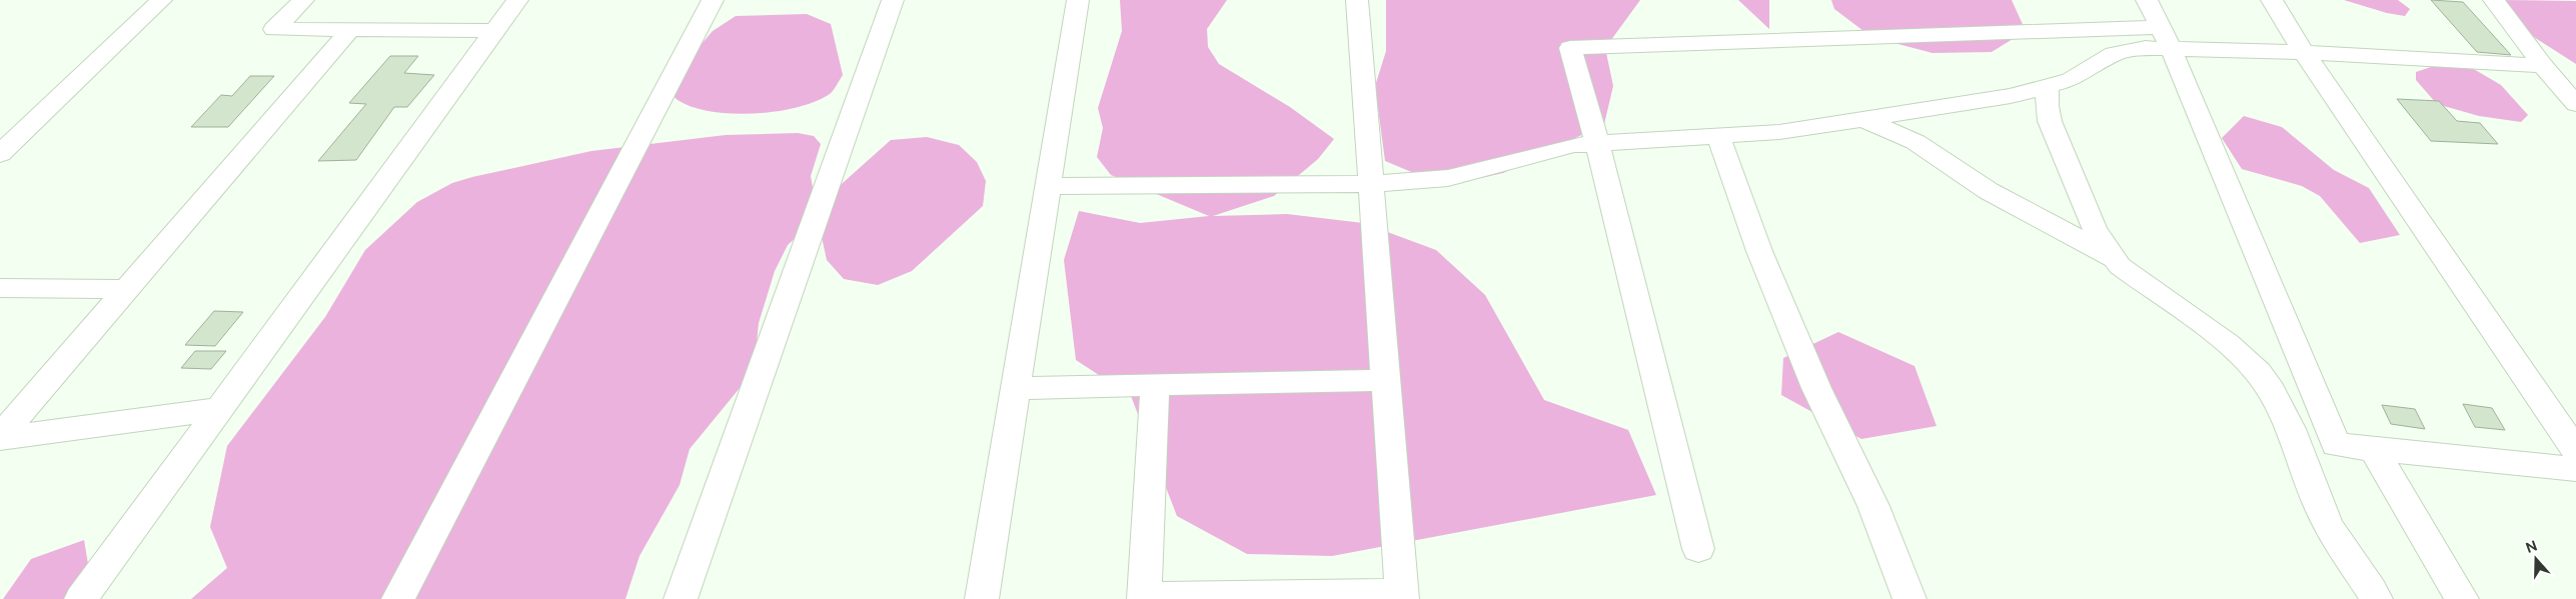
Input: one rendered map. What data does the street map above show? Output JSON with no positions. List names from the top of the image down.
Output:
{
  "north": "top"
}
